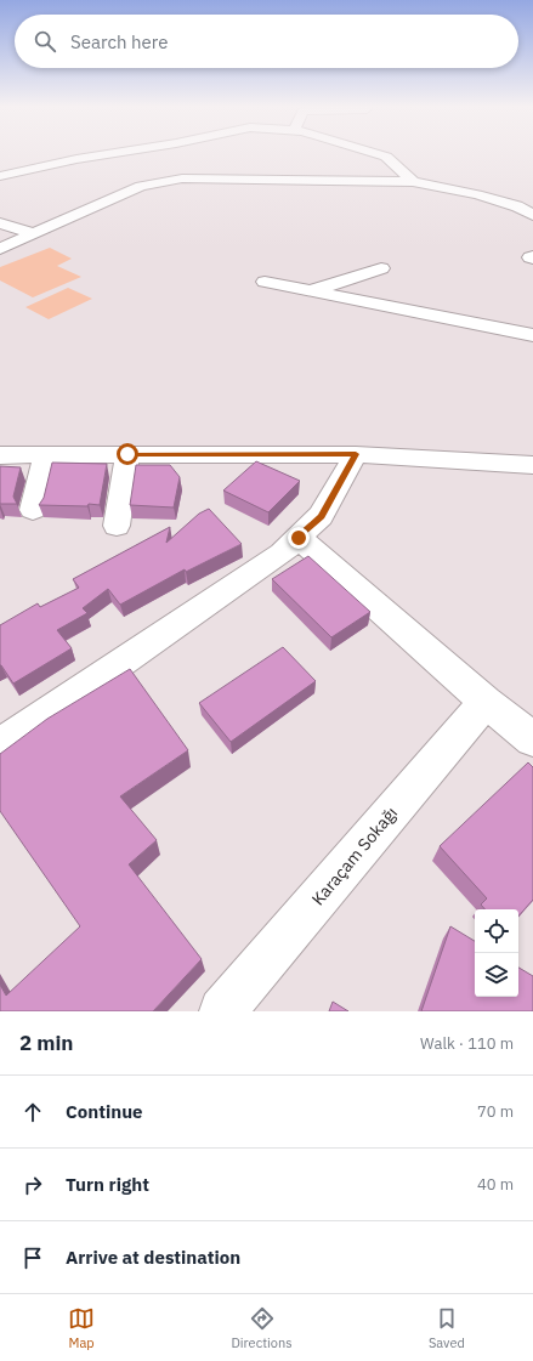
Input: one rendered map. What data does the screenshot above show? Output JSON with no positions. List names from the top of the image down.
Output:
{
  "streets": {
    "street": ["Karaçam Sokağı"]
  },
  "page": {
    "search": "Search here",
    "heading": ["2 min", "Walk · 110 m"],
    "list": [
      ["Continue", "70 m"],
      ["Turn right", "40 m"],
      "Arrive at destination"
    ],
    "nav": ["Map", "Directions", "Saved"]
  }
}
